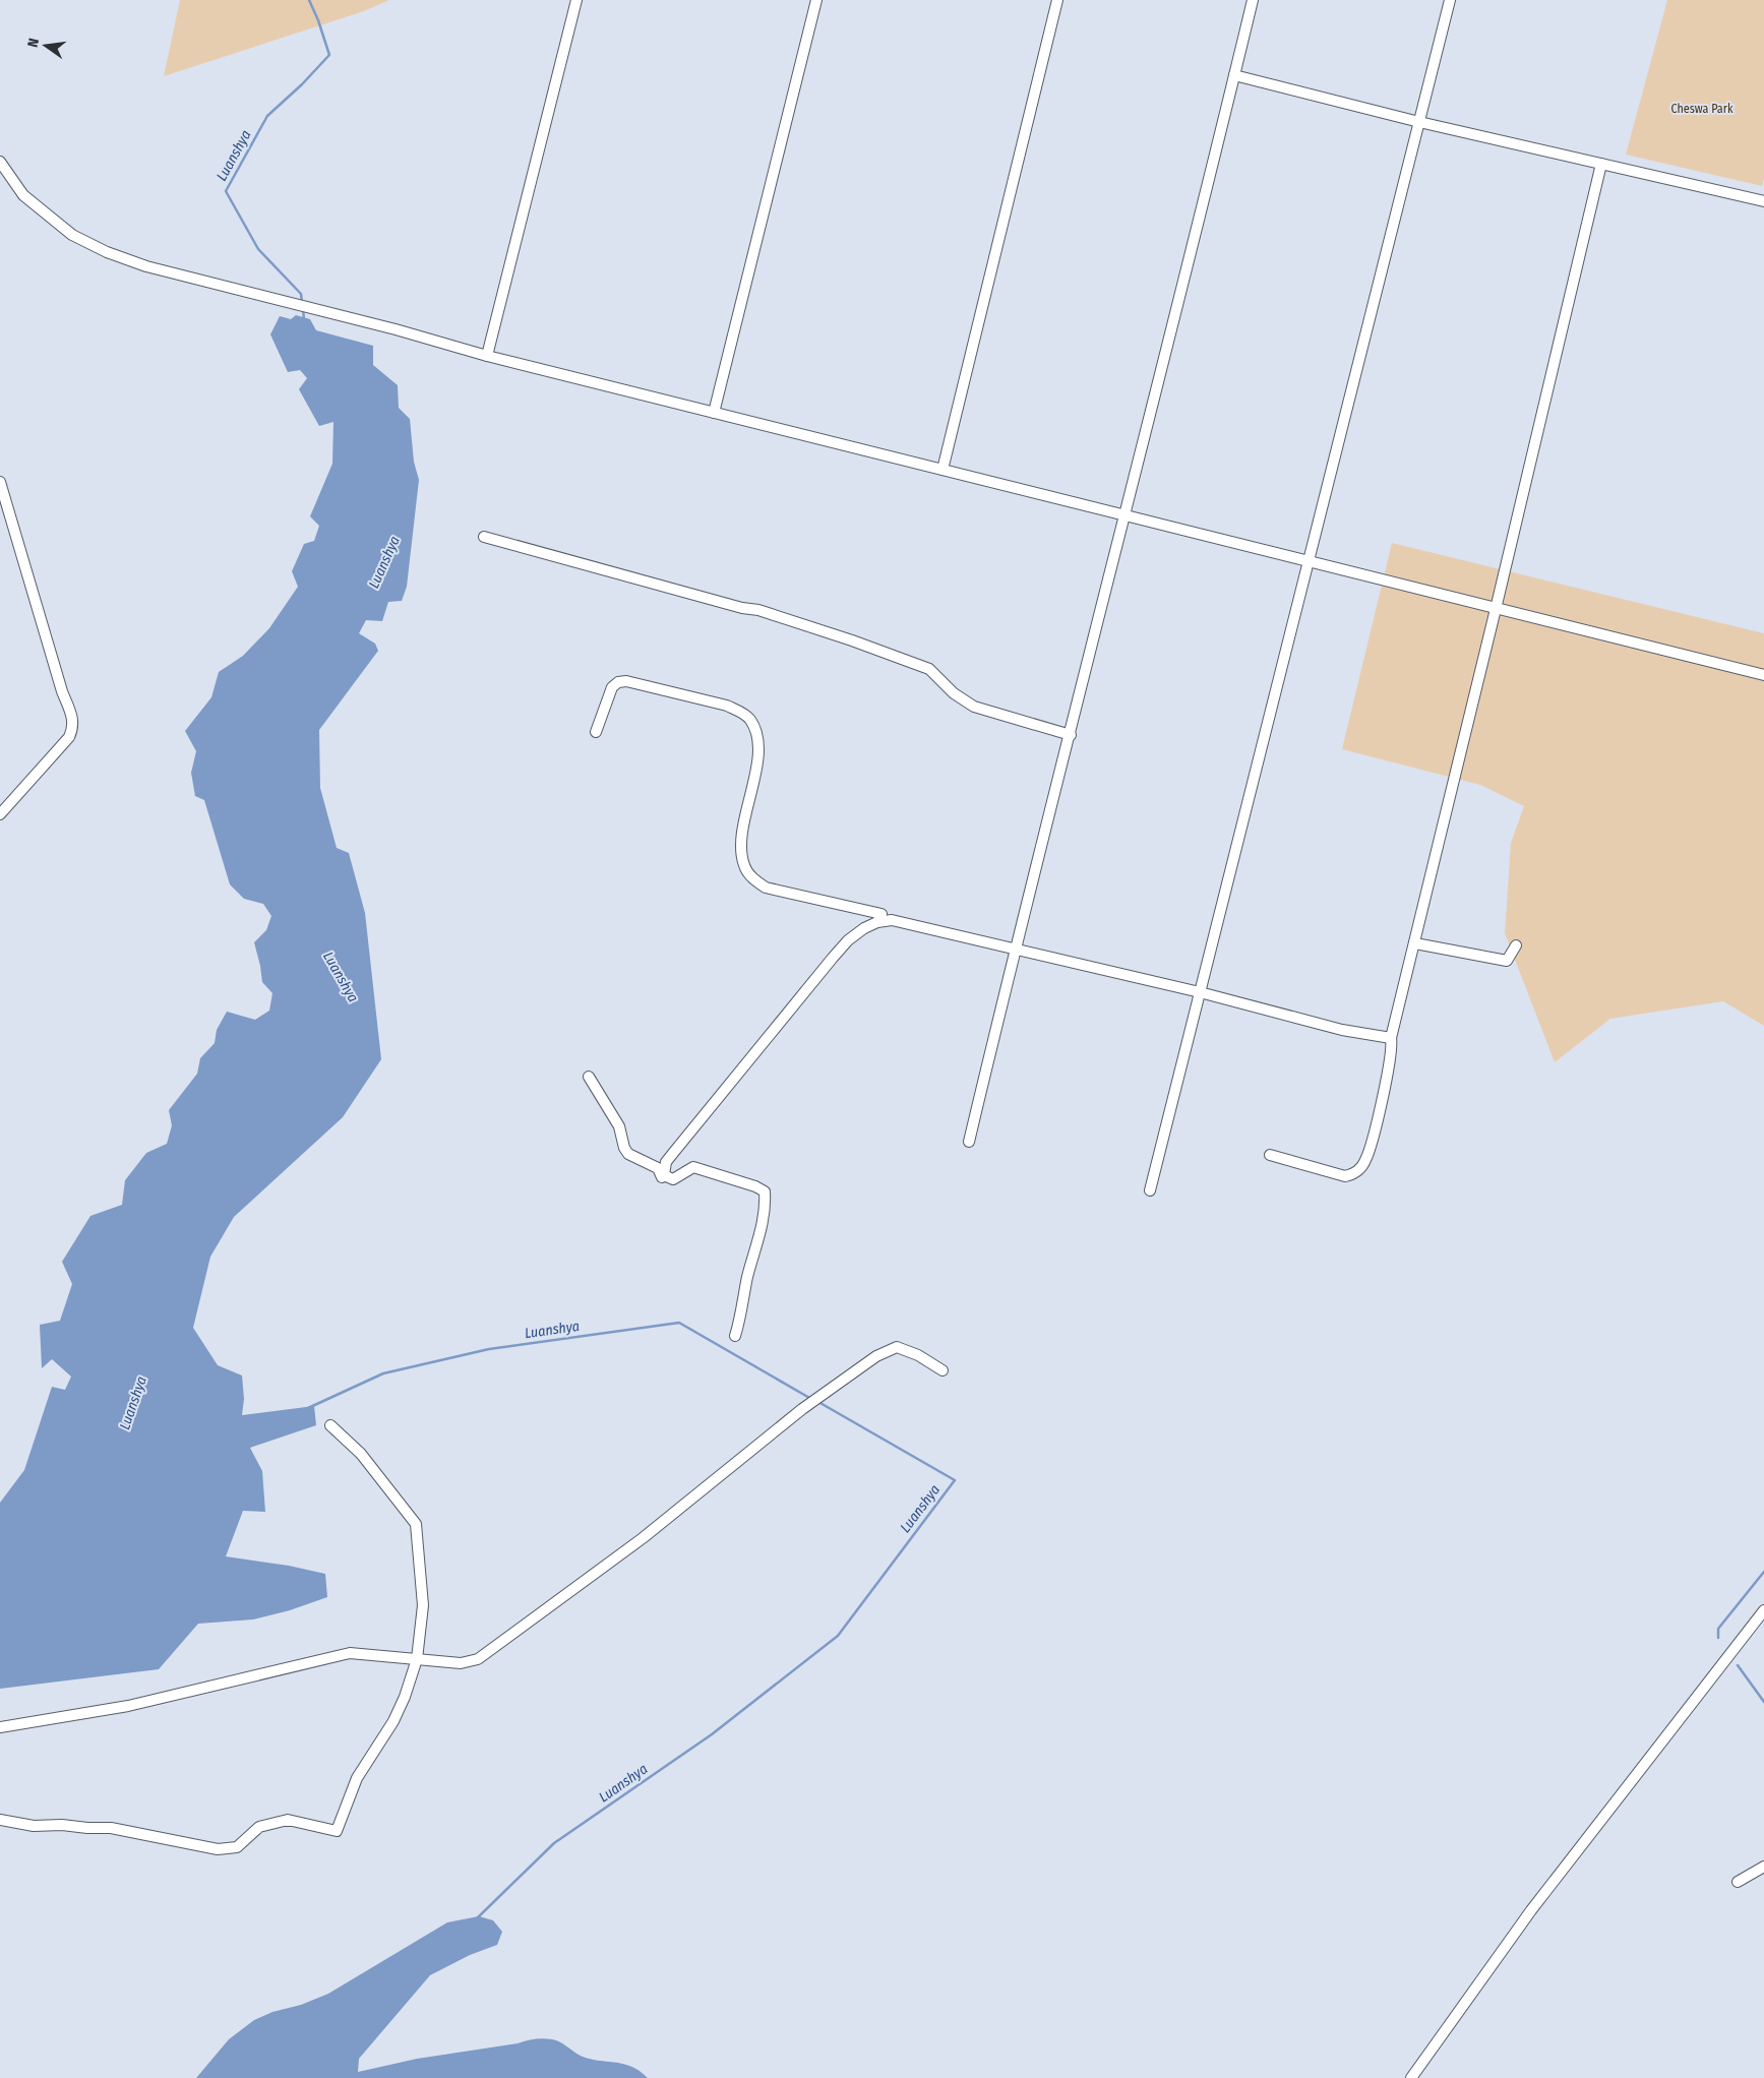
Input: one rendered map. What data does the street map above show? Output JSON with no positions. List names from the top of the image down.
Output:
{
  "water": ["Luanshya"],
  "parks": ["Cheswa Park"],
  "north": "left"
}
